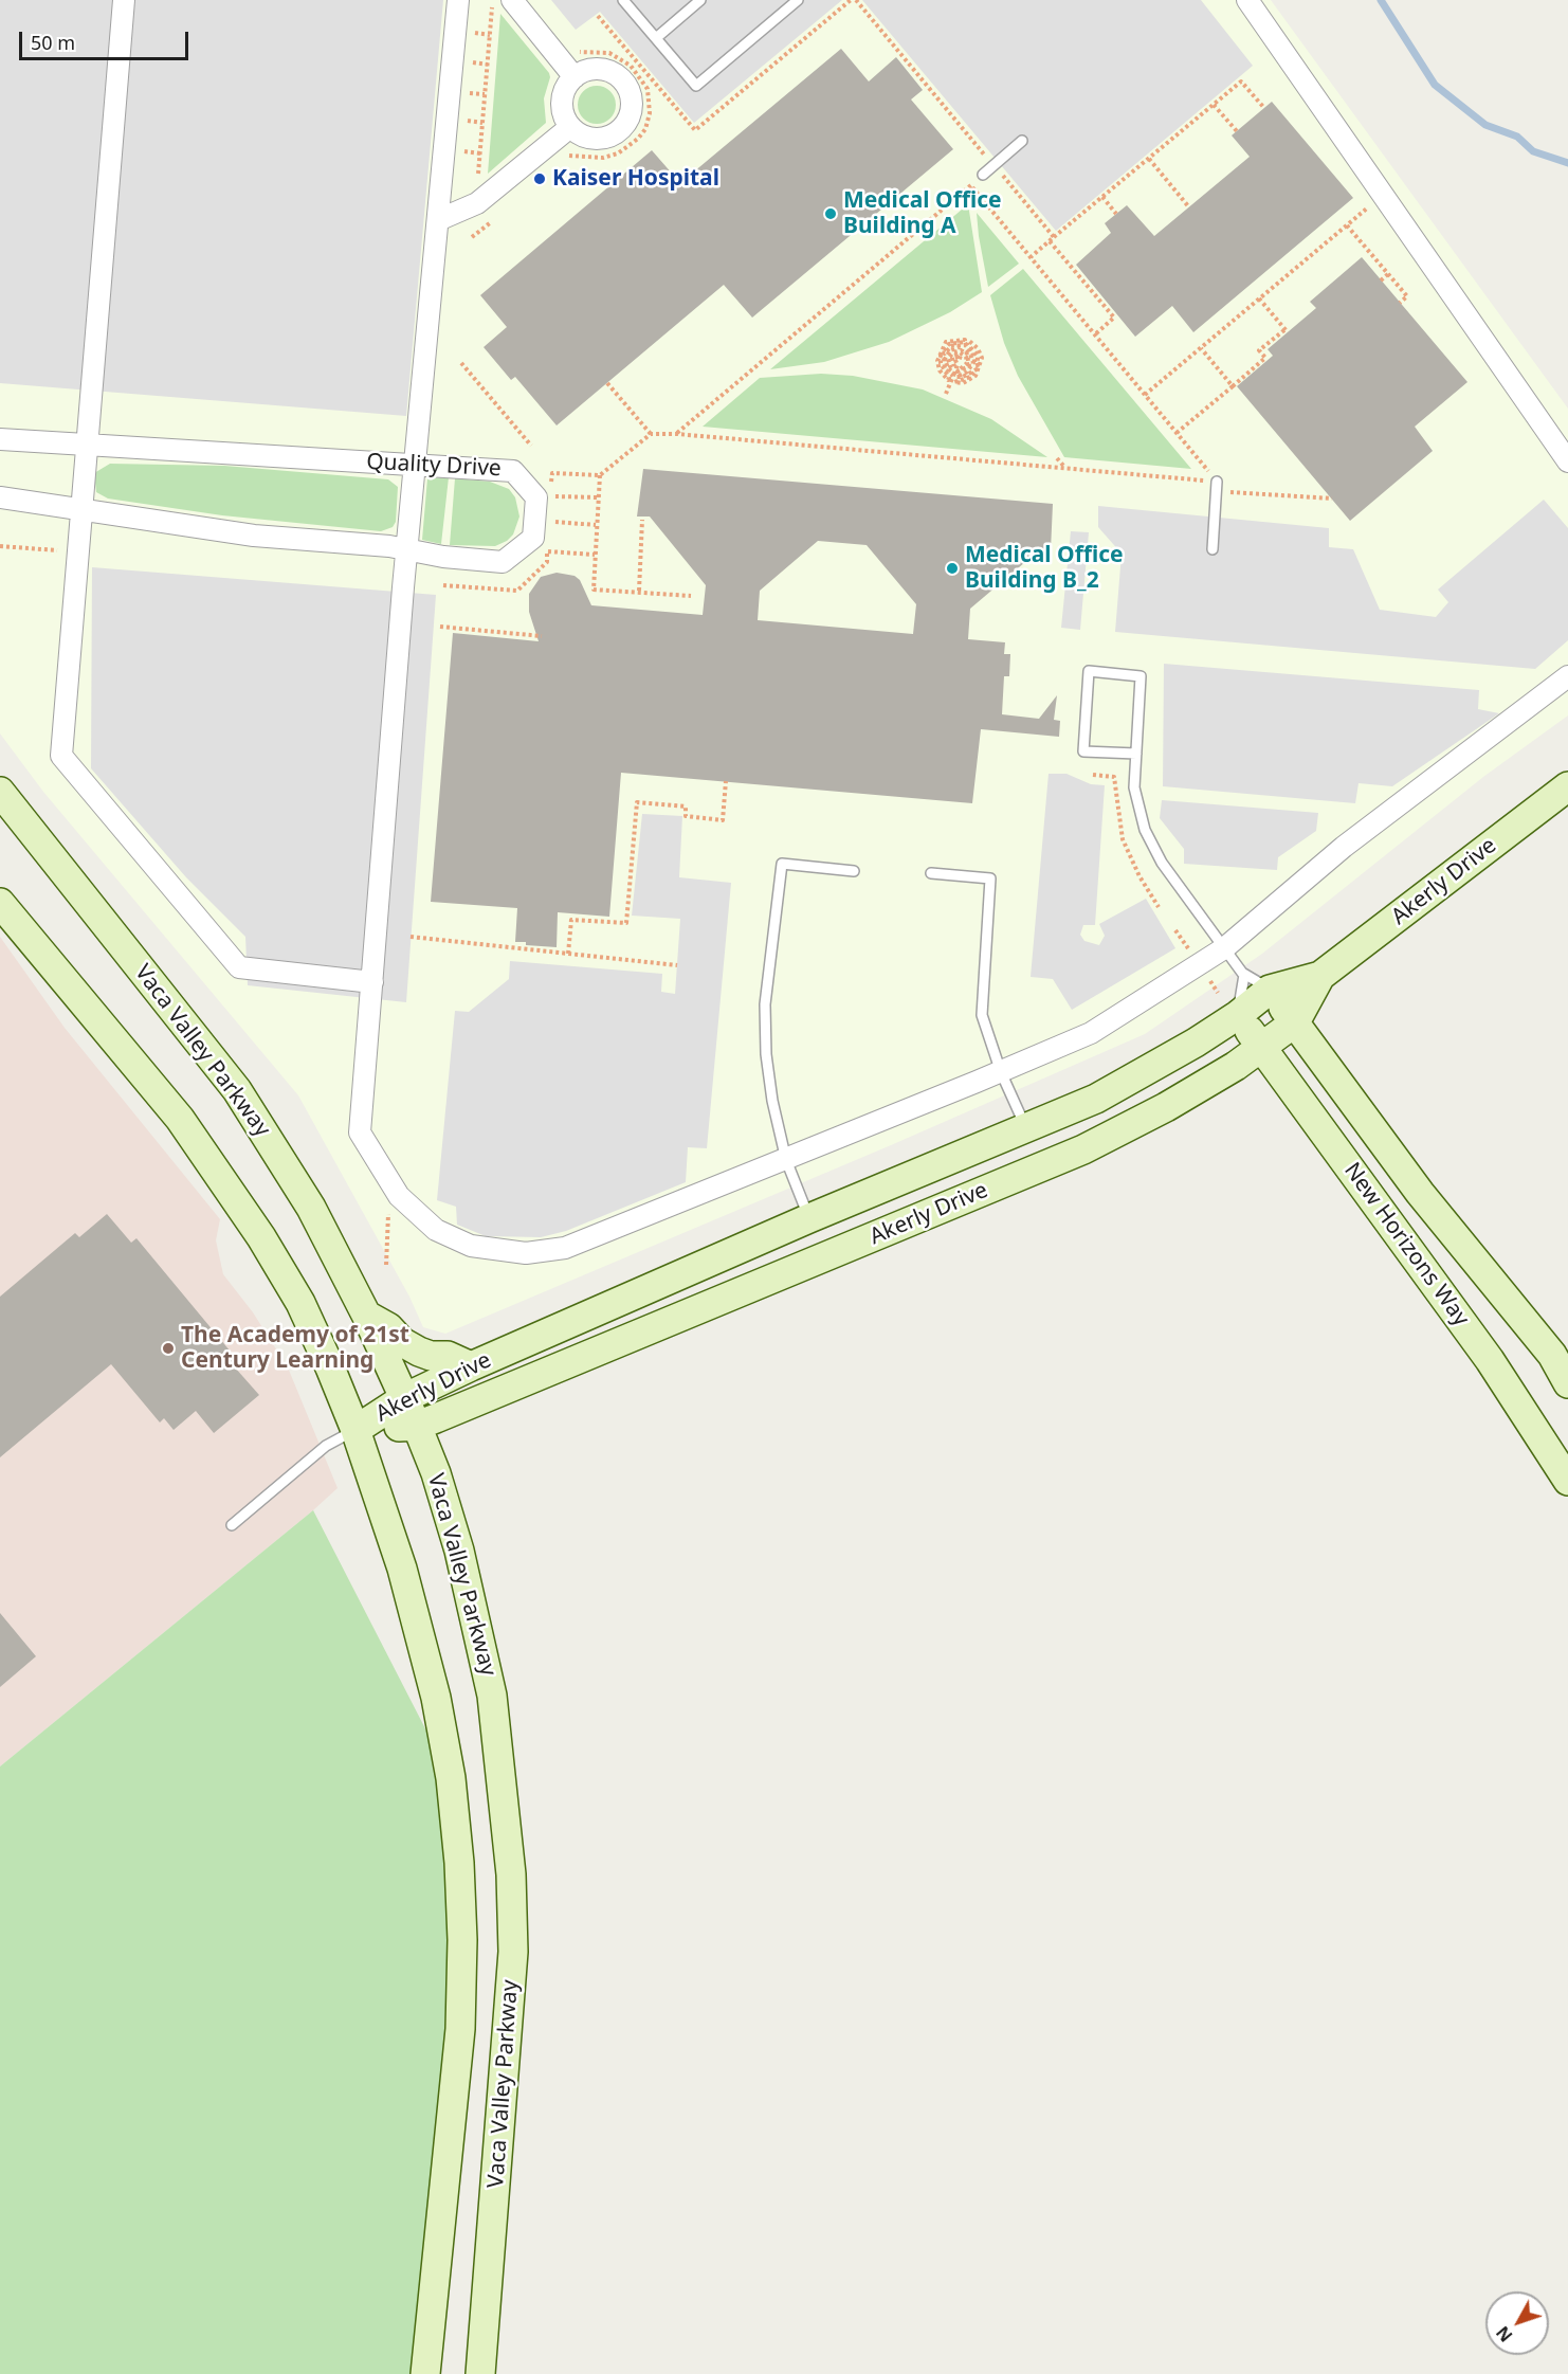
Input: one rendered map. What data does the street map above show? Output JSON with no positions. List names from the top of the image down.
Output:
{
  "streets": {
    "street": [
      "Quality Drive",
      "Akerly Drive",
      "Vaca Valley Parkway",
      "New Horizons Way"
    ]
  },
  "crossings": [
    ["Akerly Drive", "Vaca Valley Parkway"],
    ["Akerly Drive", "New Horizons Way"]
  ],
  "places": [
    "Kaiser Hospital",
    "Medical Office Building A",
    "Medical Office Building B_2",
    "The Academy of 21st Century Learning"
  ],
  "scale_bar": "50 m",
  "north": "bottom left"
}
